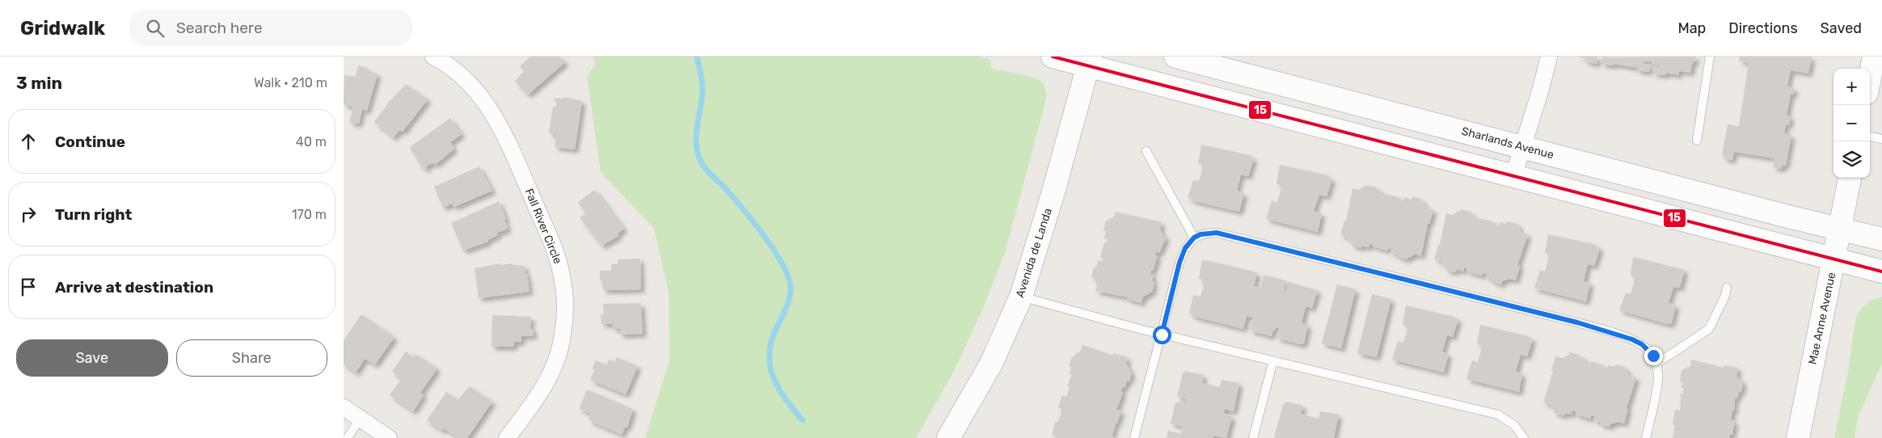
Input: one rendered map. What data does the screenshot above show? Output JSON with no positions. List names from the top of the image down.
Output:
{
  "streets": {
    "main road": ["Sharlands Avenue", "Avenida de Landa", "Mae Anne Avenue"],
    "street": ["Fall River Circle"]
  },
  "crossings": [
    ["Sharlands Avenue", "Mae Anne Avenue"]
  ],
  "lines": ["transit line 15"],
  "page": {
    "header": "Gridwalk",
    "search": "Search here",
    "nav": ["Map", "Directions", "Saved"],
    "heading": ["3 min", "Walk · 210 m"],
    "map_buttons": ["+", "−"],
    "list": [
      ["Continue", "40 m"],
      ["Turn right", "170 m"],
      "Arrive at destination"
    ],
    "buttons": ["Save", "Share"]
  }
}
